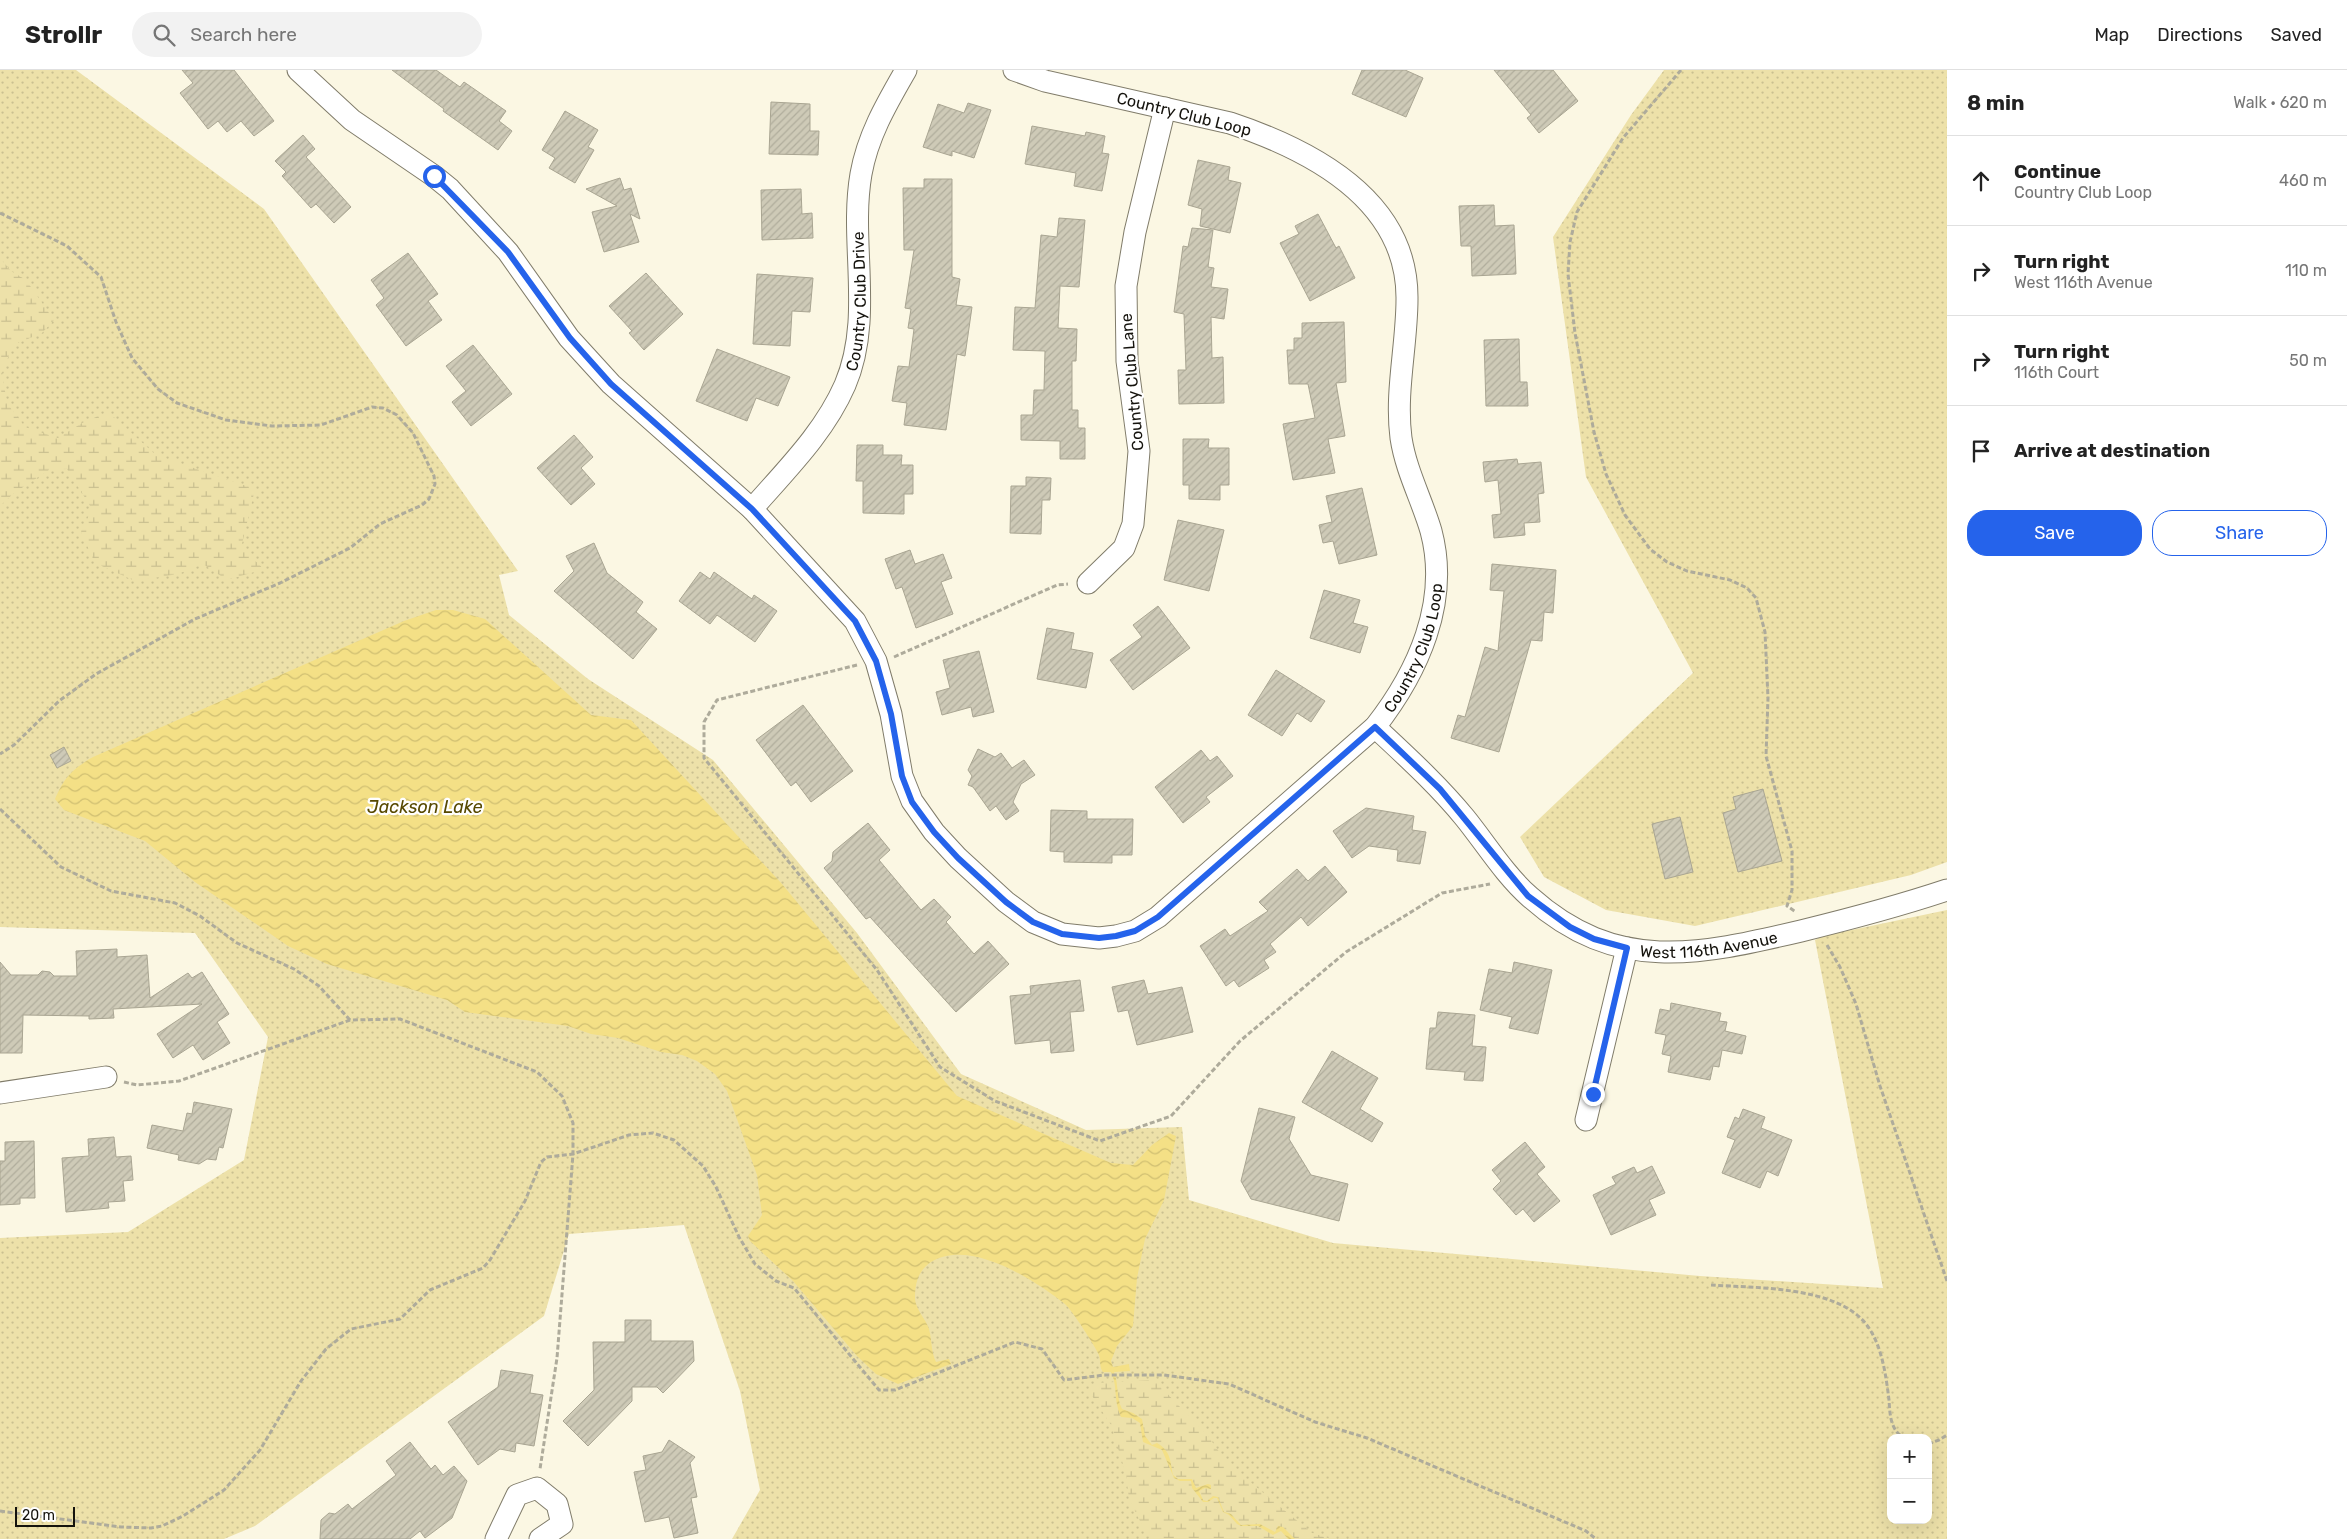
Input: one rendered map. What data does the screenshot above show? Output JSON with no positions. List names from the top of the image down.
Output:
{
  "streets": {
    "street": [
      "Country Club Loop",
      "Country Club Drive",
      "Country Club Lane",
      "West 116th Avenue"
    ]
  },
  "crossings": [
    ["Country Club Loop", "Country Club Drive"],
    ["Country Club Loop", "Country Club Lane"],
    ["Country Club Loop", "West 116th Avenue"]
  ],
  "water": ["Jackson Lake"],
  "scale_bar": "20 m",
  "page": {
    "header": "Strollr",
    "search": "Search here",
    "nav": ["Map", "Directions", "Saved"],
    "heading": ["8 min", "Walk · 620 m"],
    "list": [
      ["Continue", "Country Club Loop", "460 m"],
      ["Turn right", "West 116th Avenue", "110 m"],
      ["Turn right", "116th Court", "50 m"],
      "Arrive at destination"
    ],
    "buttons": ["Save", "Share"],
    "map_buttons": ["+", "−"],
    "scale": "20 m"
  }
}
